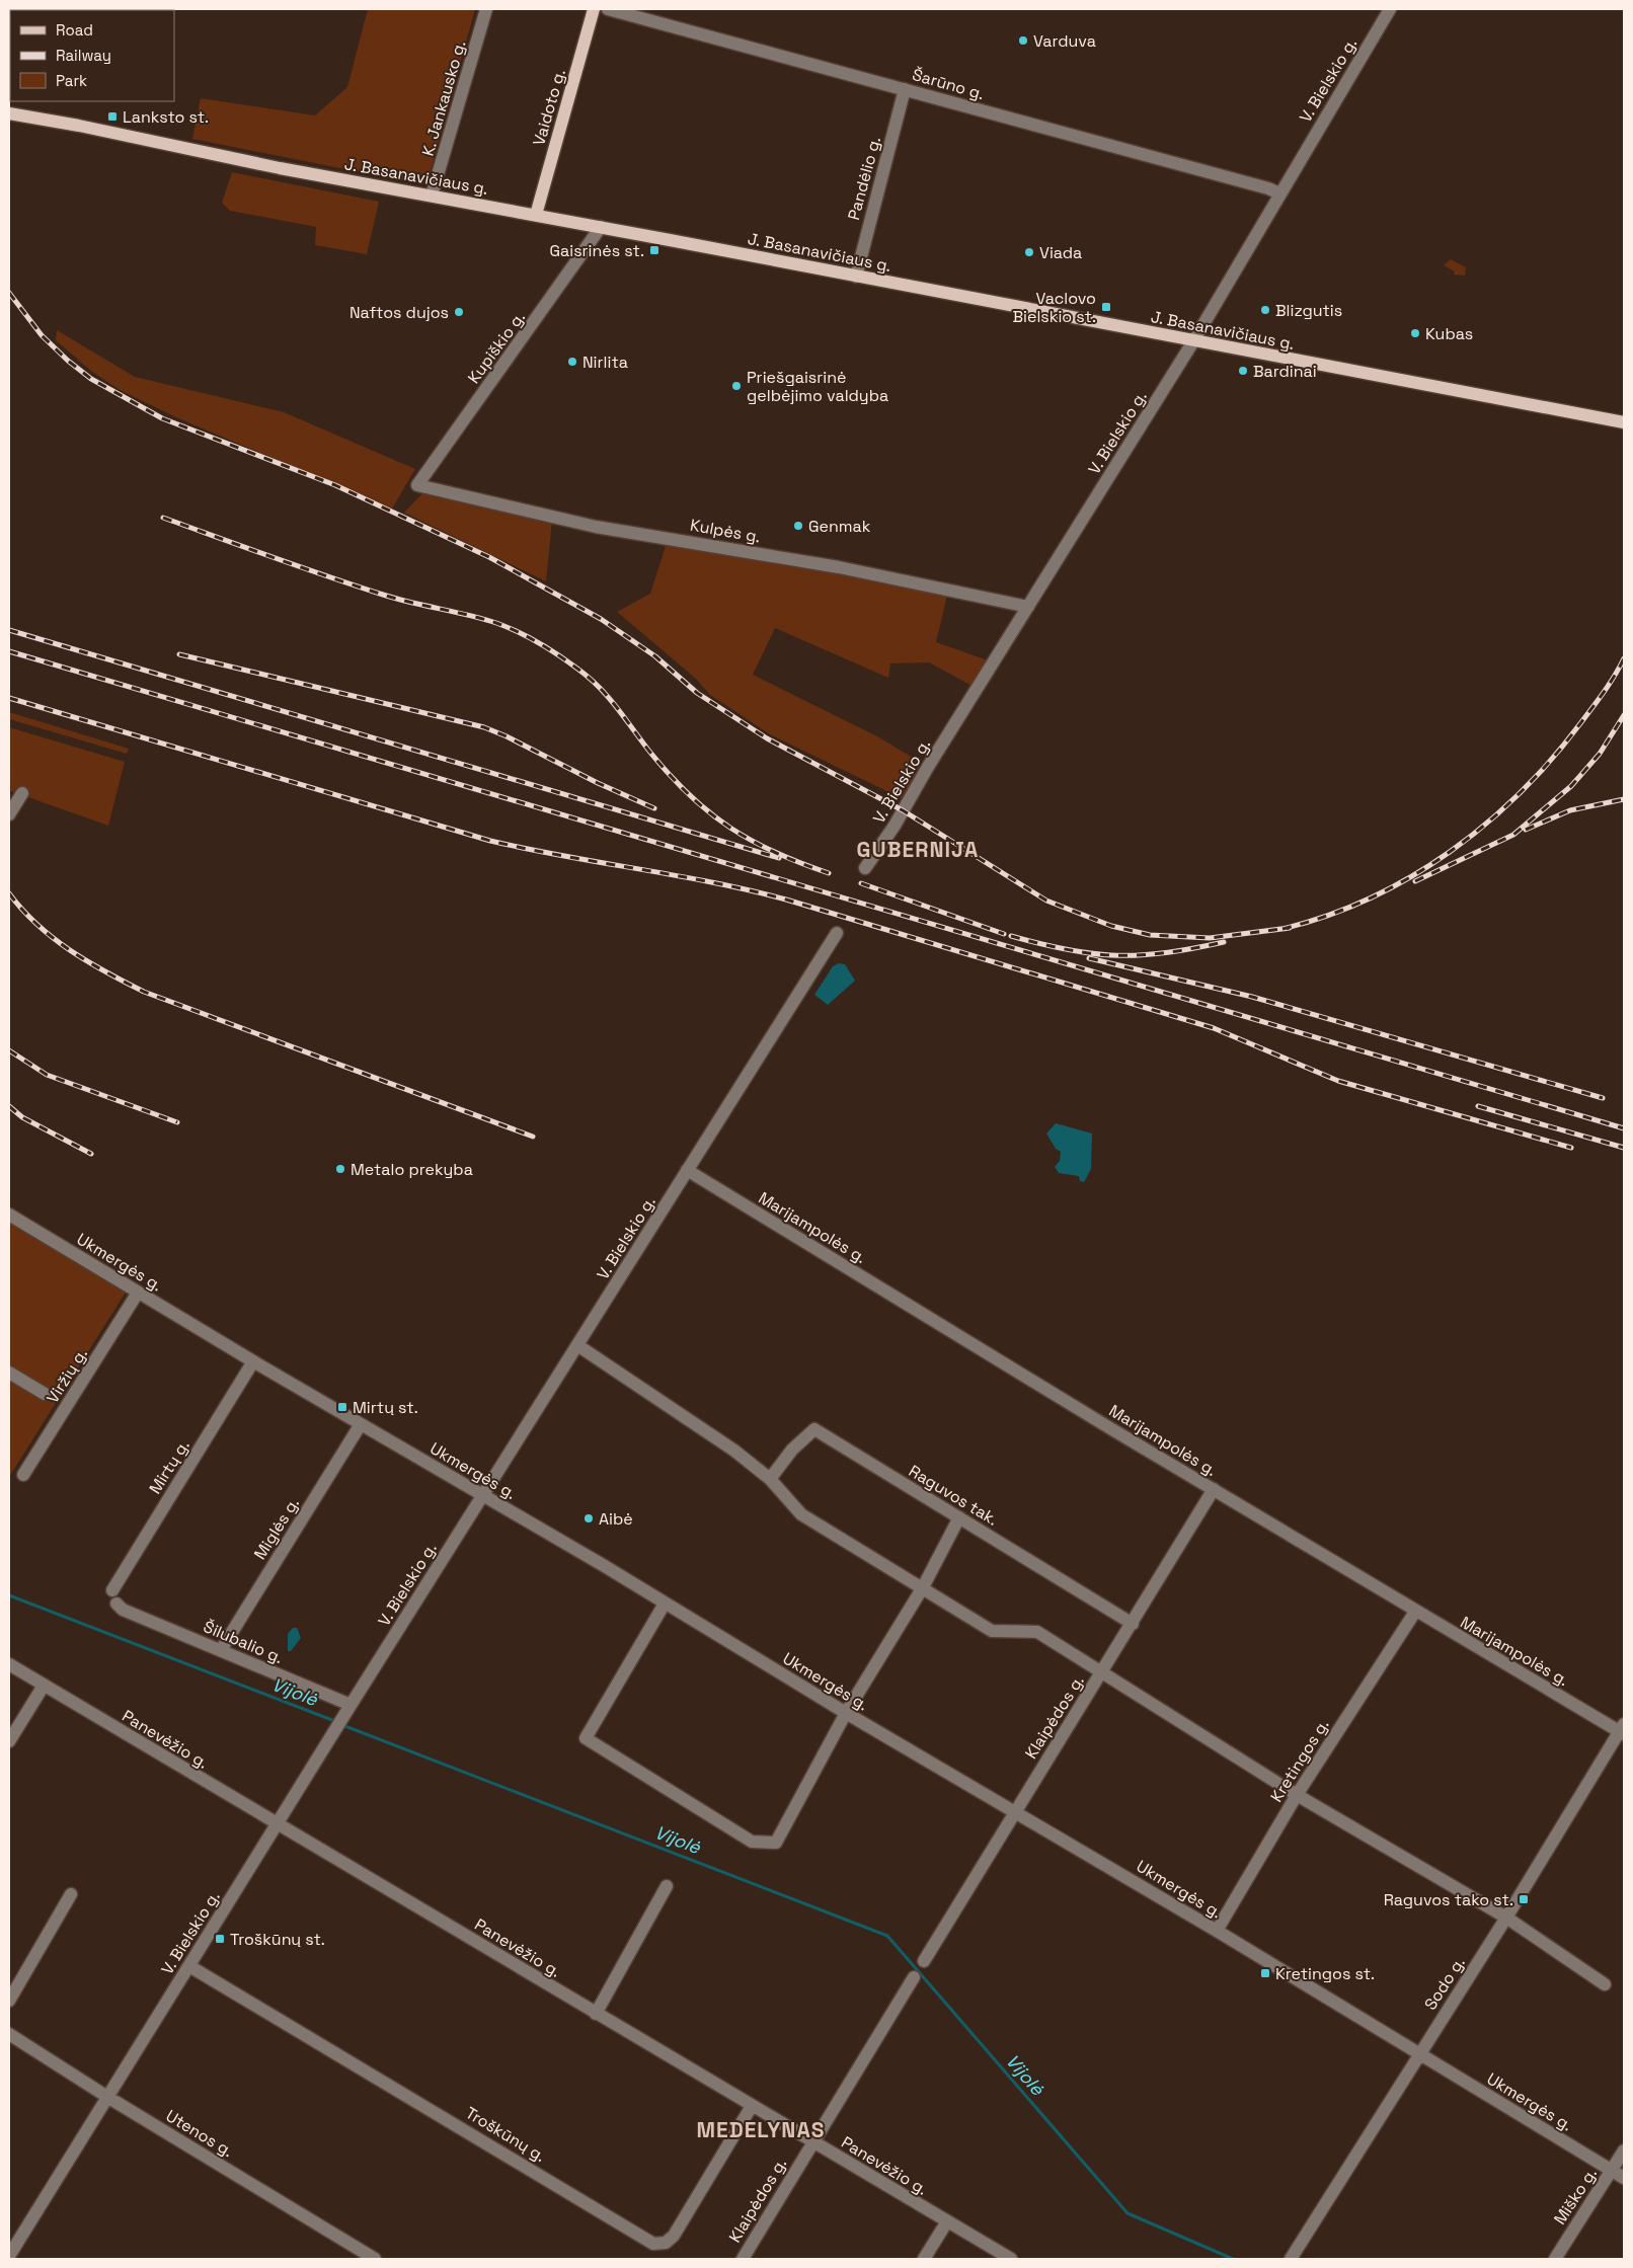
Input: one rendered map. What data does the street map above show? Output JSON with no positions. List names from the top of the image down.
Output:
{
  "streets": {
    "main road": ["Vaidoto g.", "J. Basanavičiaus g."],
    "street": [
      "V. Bielskio g.",
      "Šarūno g.",
      "K. Jankausko g.",
      "Pandėlio g.",
      "Kupiškio g.",
      "Kulpės g.",
      "Marijampolės g.",
      "Ukmergės g.",
      "Viržių g.",
      "Mirtų g.",
      "Raguvos tak.",
      "Miglės g.",
      "Šilubalio g.",
      "Klaipėdos g.",
      "Panevėžio g.",
      "Kretingos g.",
      "Sodo g.",
      "Utenos g.",
      "Troškūnų g.",
      "Miško g."
    ]
  },
  "crossings": [
    ["V. Bielskio g.", "Šarūno g."],
    ["V. Bielskio g.", "J. Basanavičiaus g."],
    ["V. Bielskio g.", "Kulpės g."],
    ["V. Bielskio g.", "Marijampolės g."],
    ["V. Bielskio g.", "Ukmergės g."],
    ["V. Bielskio g.", "Šilubalio g."],
    ["V. Bielskio g.", "Panevėžio g."],
    ["V. Bielskio g.", "Utenos g."],
    ["V. Bielskio g.", "Troškūnų g."],
    ["Šarūno g.", "Pandėlio g."],
    ["K. Jankausko g.", "J. Basanavičiaus g."],
    ["Vaidoto g.", "J. Basanavičiaus g."],
    ["J. Basanavičiaus g.", "Pandėlio g."],
    ["J. Basanavičiaus g.", "Kupiškio g."],
    ["Kupiškio g.", "Kulpės g."],
    ["Marijampolės g.", "Klaipėdos g."],
    ["Marijampolės g.", "Kretingos g."],
    ["Marijampolės g.", "Sodo g."],
    ["Ukmergės g.", "Viržių g."],
    ["Ukmergės g.", "Mirtų g."],
    ["Ukmergės g.", "Miglės g."],
    ["Ukmergės g.", "Klaipėdos g."],
    ["Ukmergės g.", "Kretingos g."],
    ["Ukmergės g.", "Sodo g."],
    ["Ukmergės g.", "Miško g."],
    ["Raguvos tak.", "Klaipėdos g."],
    ["Miglės g.", "Šilubalio g."],
    ["Klaipėdos g.", "Panevėžio g."],
    ["Panevėžio g.", "Troškūnų g."]
  ],
  "districts": ["GUBERNIJA", "MEDELYNAS"],
  "water": ["Vijolė"],
  "places": {
    "other": [
      "Varduva",
      "Viada",
      "Blizgutis",
      "Naftos dujos",
      "Kubas",
      "Nirlita",
      "Bardinai",
      "Priešgaisrinė gelbėjimo valdyba",
      "Genmak",
      "Metalo prekyba",
      "Aibė"
    ],
    "transit": [
      "Lanksto st.",
      "Gaisrinės st.",
      "Vaclovo Bielskio st.",
      "Mirtų st.",
      "Raguvos tako st.",
      "Troškūnų st.",
      "Kretingos st."
    ]
  },
  "legend": ["Road", "Railway", "Park"]
}
